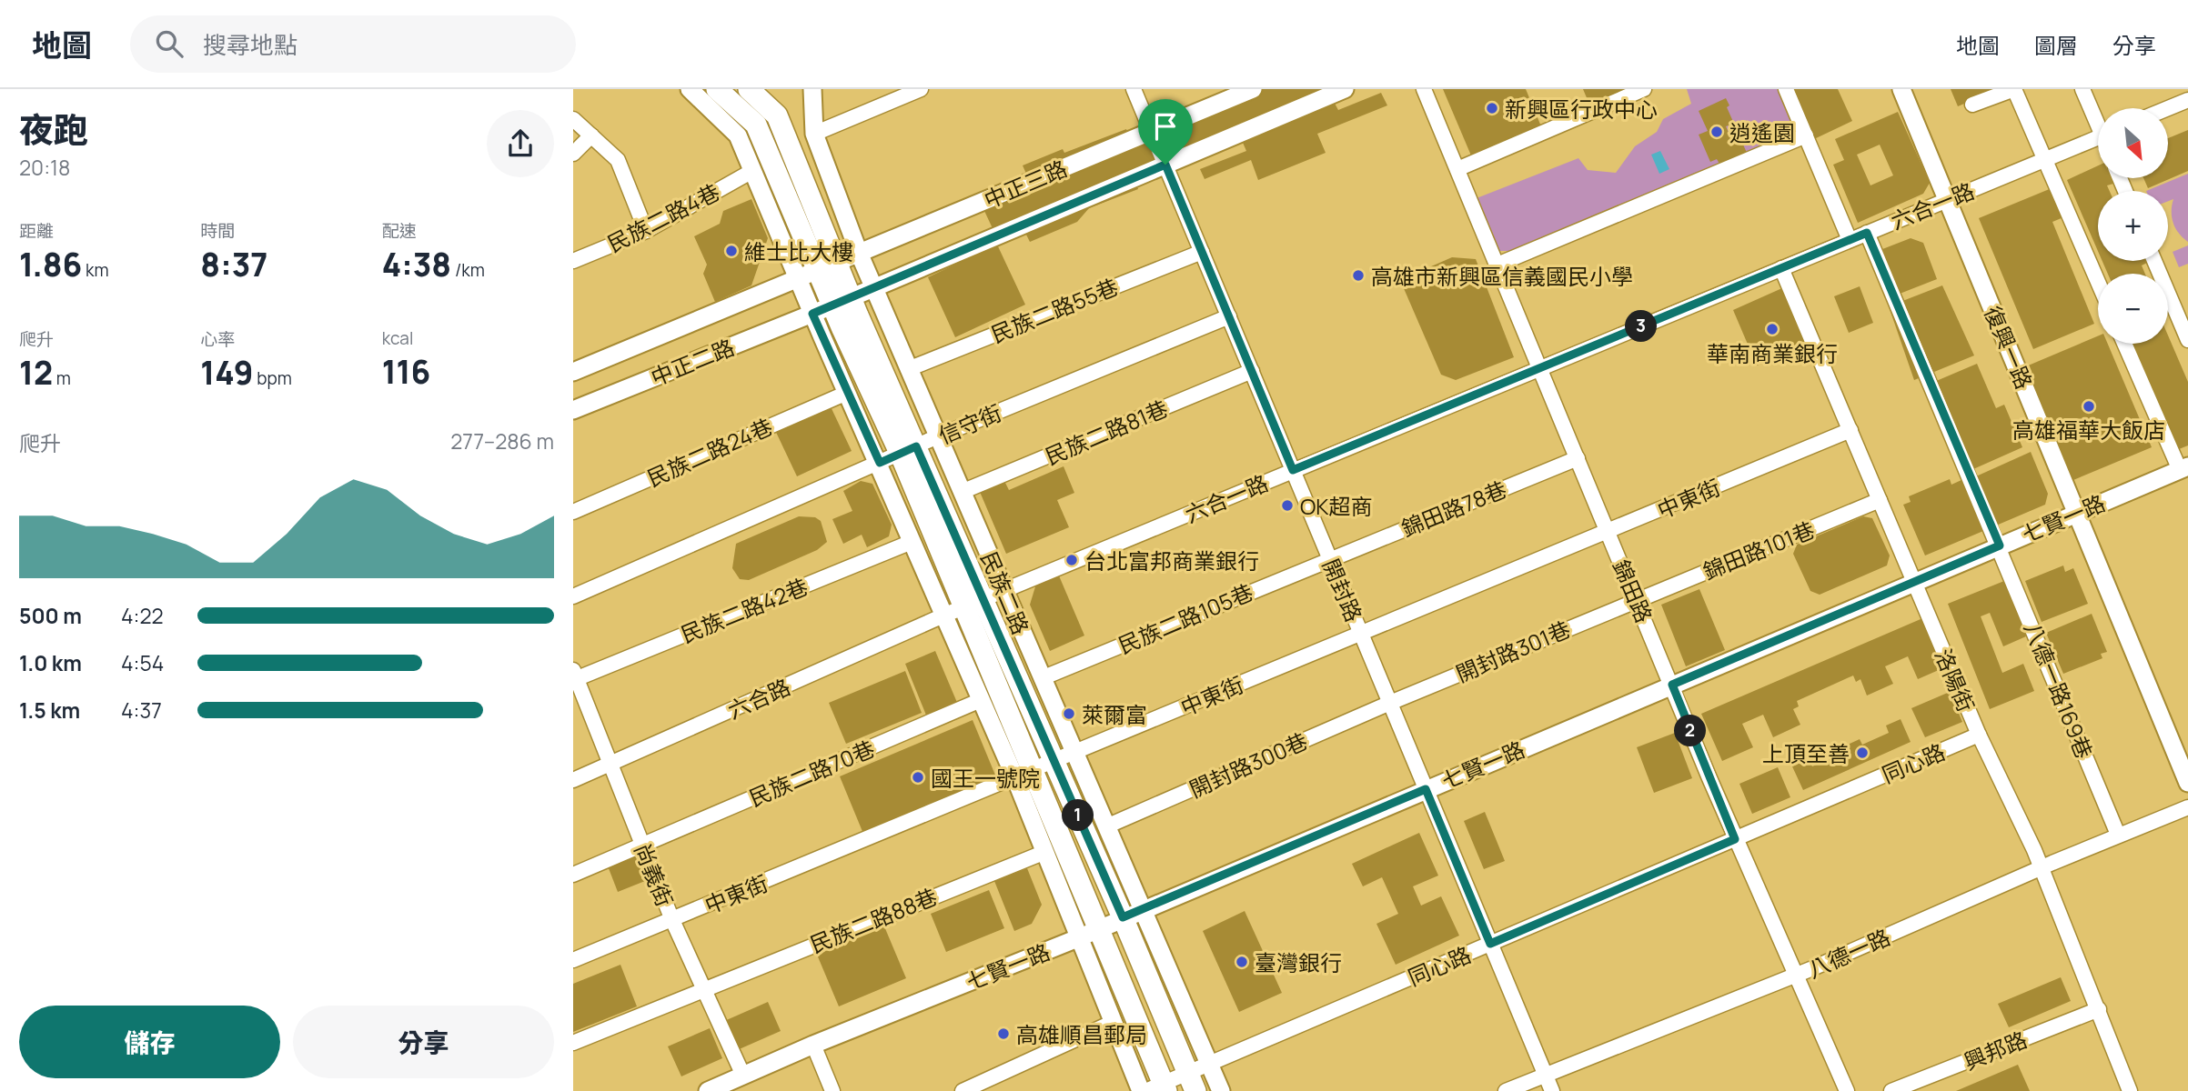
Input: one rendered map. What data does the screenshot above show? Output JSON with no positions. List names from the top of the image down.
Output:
{
  "streets": {
    "main road": ["民族二路"],
    "street": [
      "中正三路",
      "六合一路",
      "民族二路4巷",
      "民族二路55巷",
      "復興一路",
      "中正二路",
      "信守街",
      "民族二路81巷",
      "民族二路24巷",
      "中東街",
      "錦田路78巷",
      "七賢一路",
      "錦田路101巷",
      "開封路",
      "錦田路",
      "民族二路42巷",
      "民族二路105巷",
      "開封路301巷",
      "洛陽街",
      "八德一路169巷",
      "六合路",
      "同心路",
      "開封路300巷",
      "民族二路70巷",
      "尚義街",
      "民族二路88巷",
      "八德一路",
      "興邦路"
    ]
  },
  "crossings": [
    ["中正三路", "中正二路"],
    ["中正三路", "開封路"],
    ["中正三路", "民族二路"],
    ["六合一路", "復興一路"],
    ["六合一路", "開封路"],
    ["六合一路", "錦田路"],
    ["六合一路", "民族二路"],
    ["六合一路", "洛陽街"],
    ["六合一路", "八德一路169巷"],
    ["六合一路", "六合路"],
    ["民族二路4巷", "民族二路"],
    ["民族二路55巷", "開封路"],
    ["民族二路55巷", "民族二路"],
    ["復興一路", "七賢一路"],
    ["中正二路", "民族二路"],
    ["信守街", "開封路"],
    ["信守街", "民族二路"],
    ["民族二路81巷", "開封路"],
    ["民族二路81巷", "民族二路"],
    ["民族二路24巷", "民族二路"],
    ["中東街", "開封路"],
    ["中東街", "錦田路"],
    ["中東街", "民族二路"],
    ["中東街", "洛陽街"],
    ["中東街", "尚義街"],
    ["錦田路78巷", "開封路"],
    ["錦田路78巷", "錦田路"],
    ["錦田路78巷", "民族二路105巷"],
    ["七賢一路", "開封路"],
    ["七賢一路", "錦田路"],
    ["七賢一路", "民族二路"],
    ["七賢一路", "洛陽街"],
    ["七賢一路", "八德一路169巷"],
    ["七賢一路", "尚義街"],
    ["錦田路101巷", "錦田路"],
    ["錦田路101巷", "開封路301巷"],
    ["錦田路101巷", "洛陽街"],
    ["開封路", "民族二路105巷"],
    ["開封路", "開封路301巷"],
    ["開封路", "同心路"],
    ["開封路", "開封路300巷"],
    ["開封路", "八德一路"],
    ["錦田路", "開封路301巷"],
    ["錦田路", "同心路"],
    ["錦田路", "八德一路"],
    ["民族二路", "民族二路42巷"],
    ["民族二路", "民族二路105巷"],
    ["民族二路", "六合路"],
    ["民族二路", "同心路"],
    ["民族二路", "開封路300巷"],
    ["民族二路", "民族二路70巷"],
    ["民族二路", "民族二路88巷"],
    ["民族二路42巷", "尚義街"],
    ["開封路301巷", "開封路300巷"],
    ["洛陽街", "同心路"],
    ["洛陽街", "八德一路"],
    ["洛陽街", "興邦路"],
    ["八德一路169巷", "八德一路"],
    ["六合路", "尚義街"],
    ["民族二路70巷", "尚義街"],
    ["尚義街", "民族二路88巷"]
  ],
  "places": [
    "新興區行政中心",
    "逍遙園",
    "維士比大樓",
    "高雄市新興區信義國民小學",
    "華南商業銀行",
    "高雄福華大飯店",
    "OK超商",
    "台北富邦商業銀行",
    "萊爾富",
    "上頂至善",
    "國王一號院",
    "臺灣銀行",
    "高雄順昌郵局"
  ],
  "north": "bottom right",
  "page": {
    "header": "地圖",
    "search": "搜尋地點",
    "nav": ["地圖", "圖層", "分享"],
    "heading": ["夜跑", "20:18"],
    "map_buttons": ["+", "−"],
    "stats": [
      ["距離", "1.86 km"],
      ["時間", "8:37"],
      ["配速", "4:38 /km"],
      ["爬升", "12 m"],
      ["心率", "149 bpm"],
      ["kcal", "116"]
    ],
    "pins": ["3", "2", "1"],
    "chart": ["爬升", "277–286 m"],
    "list": [
      {
        "name": "500 m",
        "note": "4:22"
      },
      {
        "name": "1.0 km",
        "note": "4:54"
      },
      {
        "name": "1.5 km",
        "note": "4:37"
      }
    ],
    "buttons": ["儲存", "分享"]
  }
}
